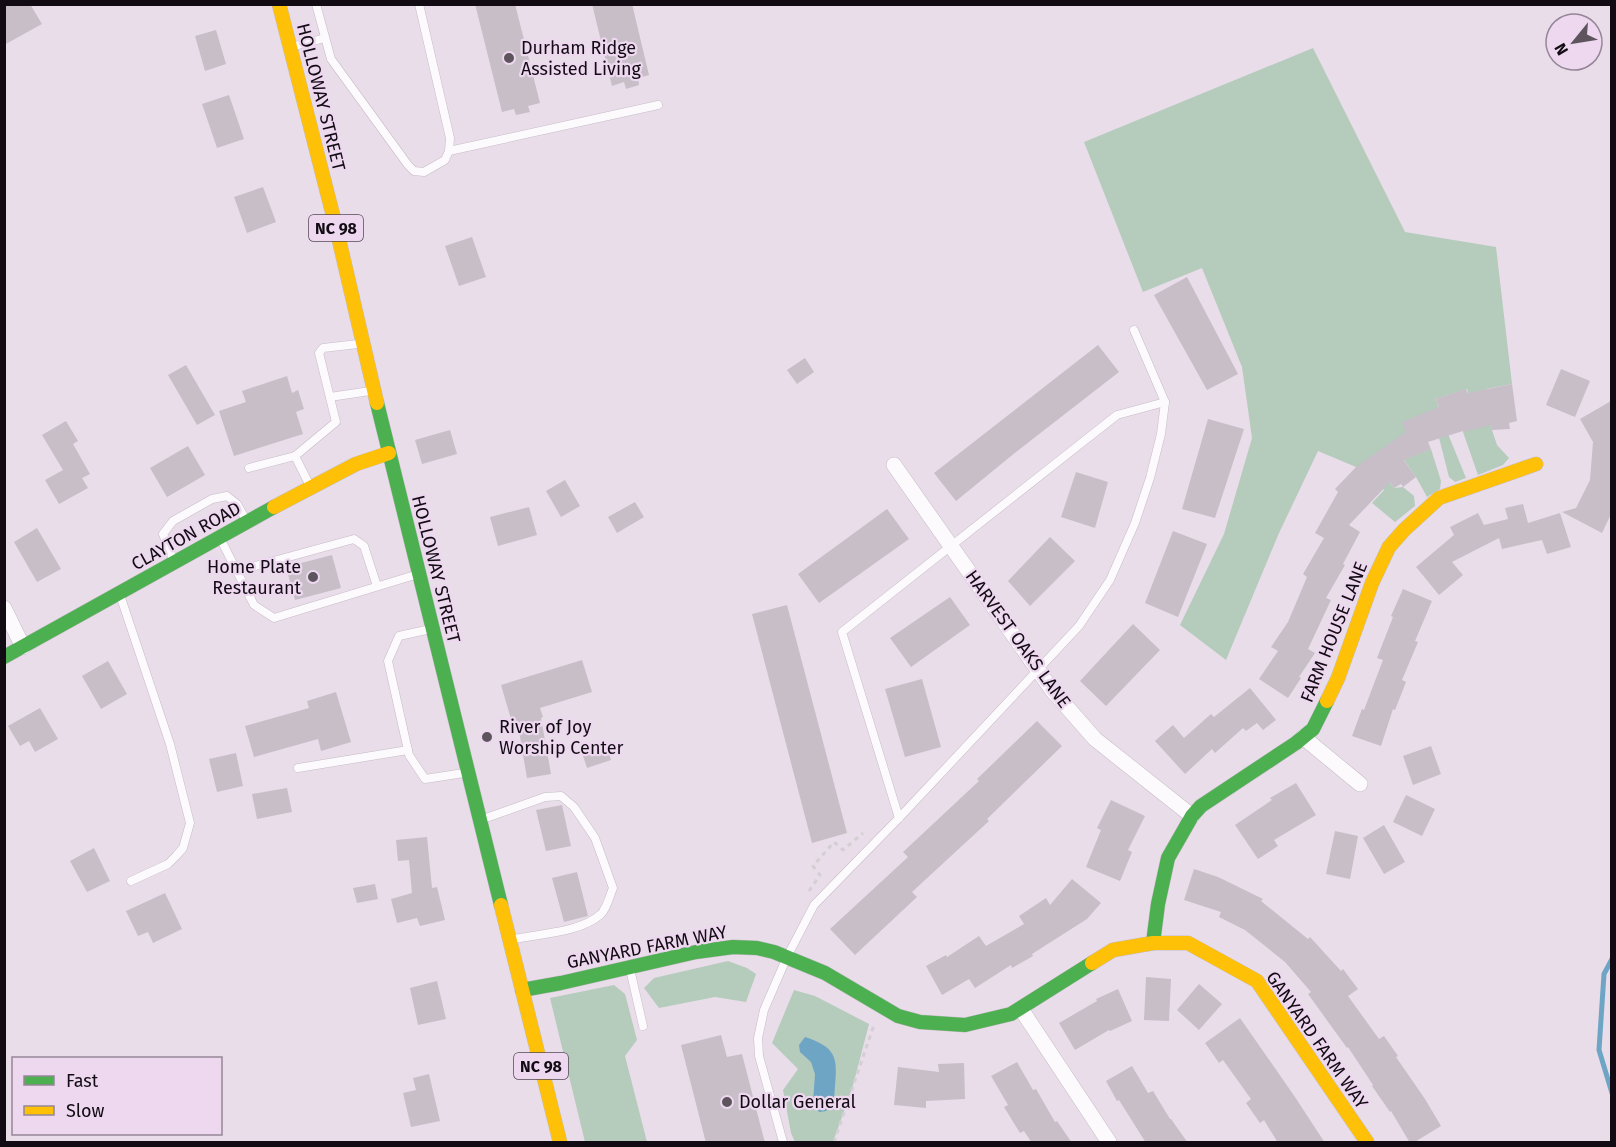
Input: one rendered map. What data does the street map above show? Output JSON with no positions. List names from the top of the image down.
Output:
{
  "streets": {
    "main road": [
      "HOLLOWAY STREET",
      "NC 98",
      "CLAYTON ROAD",
      "FARM HOUSE LANE",
      "GANYARD FARM WAY"
    ],
    "street": ["HARVEST OAKS LANE"]
  },
  "crossings": [
    ["HOLLOWAY STREET", "CLAYTON ROAD"],
    ["HOLLOWAY STREET", "GANYARD FARM WAY"],
    ["FARM HOUSE LANE", "HARVEST OAKS LANE"],
    ["FARM HOUSE LANE", "GANYARD FARM WAY"]
  ],
  "places": [
    "Durham Ridge Assisted Living",
    "Home Plate Restaurant",
    "River of Joy Worship Center",
    "Dollar General"
  ],
  "legend": ["Fast", "Slow"],
  "north": "bottom left"
}
